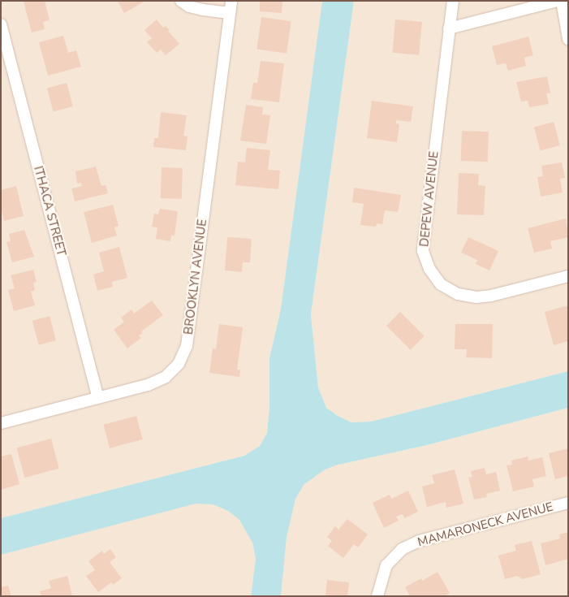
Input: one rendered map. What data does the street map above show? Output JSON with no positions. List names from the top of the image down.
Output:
{
  "streets": {
    "street": [
      "DEPEW AVENUE",
      "ITHACA STREET",
      "BROOKLYN AVENUE",
      "MAMARONECK AVENUE"
    ]
  },
  "crossings": [
    ["ITHACA STREET", "BROOKLYN AVENUE"]
  ]
}
